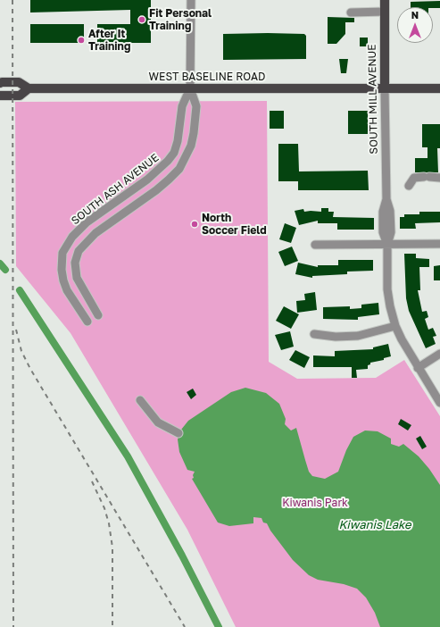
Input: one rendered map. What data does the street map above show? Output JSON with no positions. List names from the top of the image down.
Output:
{
  "streets": {
    "main road": ["WEST BASELINE ROAD", "SOUTH MILL AVENUE"],
    "street": ["SOUTH ASH AVENUE"]
  },
  "crossings": [
    ["WEST BASELINE ROAD", "SOUTH MILL AVENUE"],
    ["WEST BASELINE ROAD", "SOUTH ASH AVENUE"]
  ],
  "water": ["Kiwanis Lake"],
  "parks": ["Kiwanis Park"],
  "places": ["Fit Personal Training", "After It Training", "North Soccer Field"],
  "north": "top"
}
